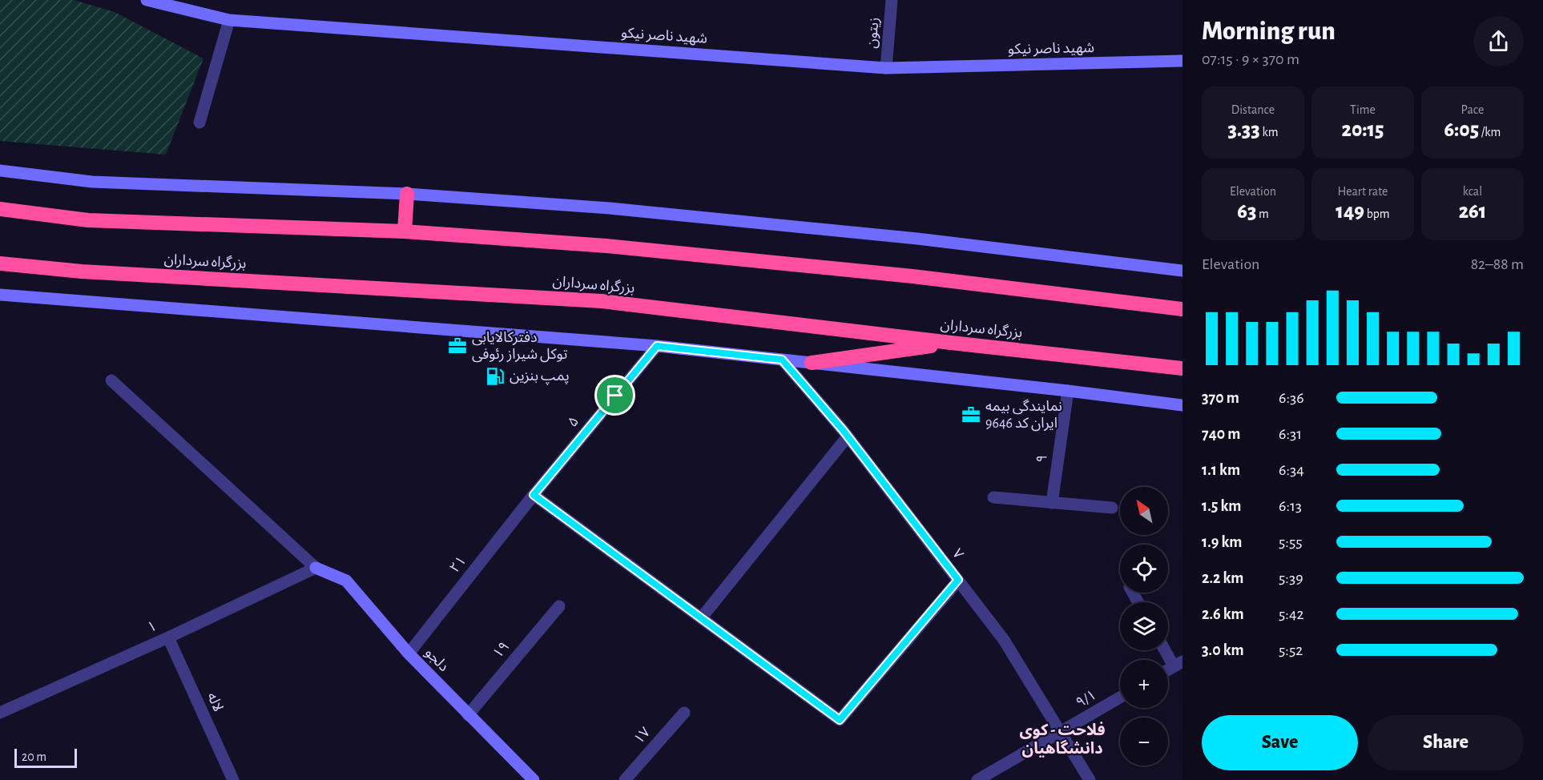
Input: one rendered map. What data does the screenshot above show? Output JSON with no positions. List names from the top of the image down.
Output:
{
  "streets": {
    "highway": ["بزرگراه سرداران"],
    "main road": ["شهید ناصر نیکو", "دلجو"],
    "street": [
      "زیتون",
      "۵",
      "۹",
      "۷",
      "۲۱",
      "۱",
      "۱۹",
      "۹/۱",
      "لاله",
      "۱۷"
    ]
  },
  "crossings": [
    ["زیتون", "شهید ناصر نیکو"],
    ["۵", "۲۱"],
    ["۷", "۹/۱"],
    ["۲۱", "دلجو"],
    ["۱", "دلجو"],
    ["۱", "لاله"],
    ["۱۹", "دلجو"]
  ],
  "districts": ["فلاحت - کوی دانشگاهیان"],
  "places": {
    "office": ["دفترکالایابی توکل شیراز رئوفی", "نمایندگی بیمه ایران کد 9646"],
    "fuel station": ["پمپ بنزین"]
  },
  "scale_bar": "20 m",
  "north": "top left",
  "page": {
    "heading": ["Morning run", "07:15 · 9 × 370 m"],
    "stats": [
      ["Distance", "3.33 km"],
      ["Time", "20:15"],
      ["Pace", "6:05 /km"],
      ["Elevation", "63 m"],
      ["Heart rate", "149 bpm"],
      ["kcal", "261"]
    ],
    "chart": ["Elevation", "82–88 m"],
    "list": [
      {
        "name": "370 m",
        "note": "6:36"
      },
      {
        "name": "740 m",
        "note": "6:31"
      },
      {
        "name": "1.1 km",
        "note": "6:34"
      },
      {
        "name": "1.5 km",
        "note": "6:13"
      },
      {
        "name": "1.9 km",
        "note": "5:55"
      },
      {
        "name": "2.2 km",
        "note": "5:39"
      },
      {
        "name": "2.6 km",
        "note": "5:42"
      },
      {
        "name": "3.0 km",
        "note": "5:52"
      }
    ],
    "map_buttons": ["+", "−"],
    "buttons": ["Save", "Share"],
    "scale": "20 m"
  }
}
